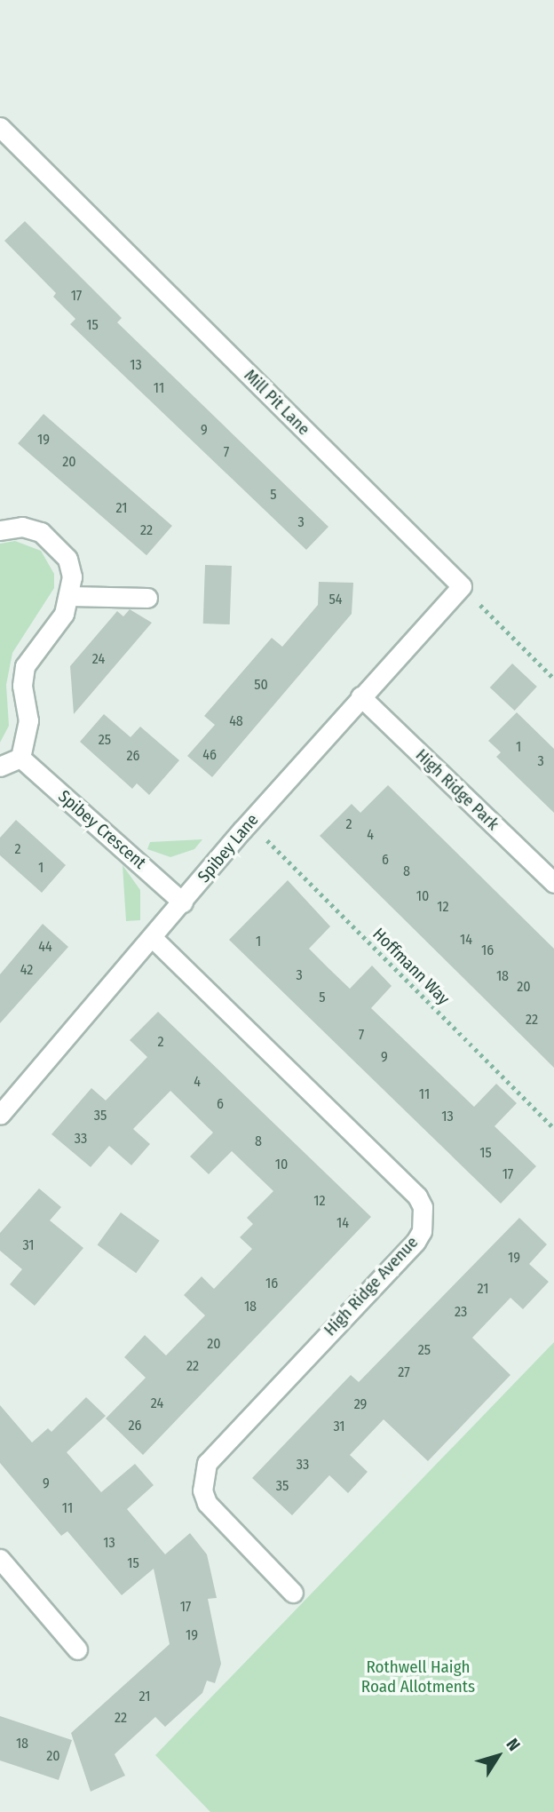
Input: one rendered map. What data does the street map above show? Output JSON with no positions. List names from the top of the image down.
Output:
{
  "streets": {
    "street": [
      "Mill Pit Lane",
      "High Ridge Park",
      "Spibey Crescent",
      "Spibey Lane",
      "High Ridge Avenue"
    ],
    "path": ["Hoffmann Way"]
  },
  "crossings": [
    ["Mill Pit Lane", "Spibey Lane"],
    ["High Ridge Park", "Spibey Lane"],
    ["Spibey Crescent", "Spibey Lane"],
    ["Spibey Lane", "Hoffmann Way"],
    ["Spibey Lane", "High Ridge Avenue"]
  ],
  "parks": ["Rothwell Haigh Road Allotments"],
  "house_numbers": [
    "17",
    "15",
    "13",
    "11",
    "9",
    "19",
    "7",
    "20",
    "5",
    "21",
    "3",
    "22",
    "54",
    "24",
    "50",
    "48",
    "25",
    "1",
    "46",
    "26",
    "3",
    "2",
    "4",
    "2",
    "6",
    "1",
    "8",
    "10",
    "12",
    "14",
    "1",
    "44",
    "16",
    "42",
    "3",
    "18",
    "20",
    "5",
    "22",
    "7",
    "2",
    "9",
    "4",
    "11",
    "6",
    "35",
    "13",
    "33",
    "8",
    "15",
    "10",
    "17",
    "12",
    "14",
    "31",
    "19",
    "16",
    "21",
    "18",
    "23",
    "20",
    "25",
    "22",
    "27",
    "24",
    "29",
    "26",
    "31",
    "33",
    "9",
    "35",
    "11",
    "13",
    "15",
    "17",
    "19",
    "21",
    "22",
    "18",
    "20"
  ],
  "north": "top right"
}
